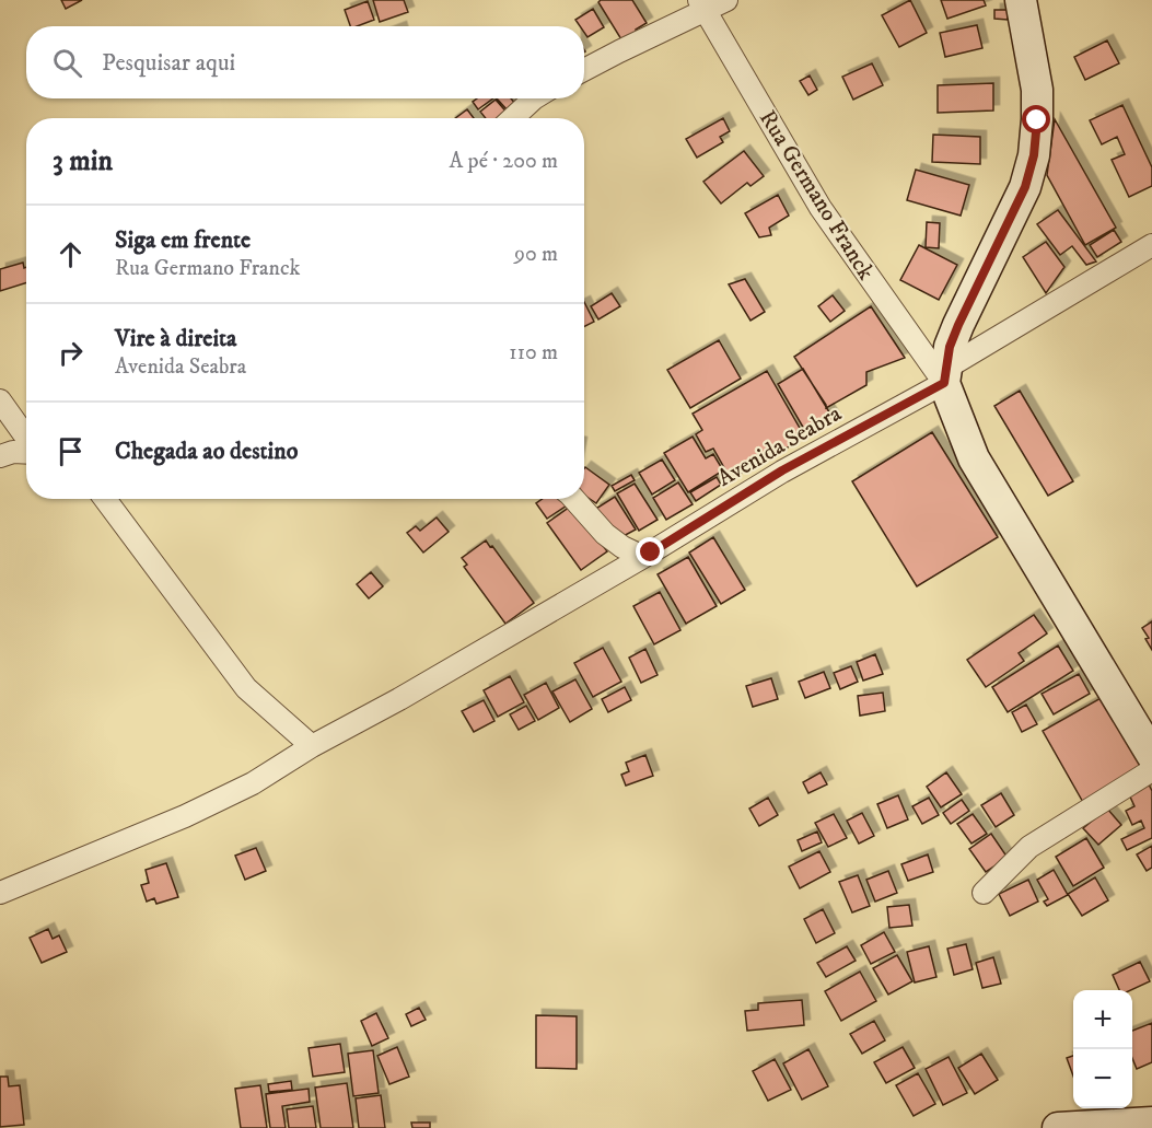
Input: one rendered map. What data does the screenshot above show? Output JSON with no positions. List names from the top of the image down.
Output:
{
  "streets": {
    "street": ["Rua Germano Franck", "Avenida Seabra"]
  },
  "crossings": [
    ["Rua Germano Franck", "Avenida Seabra"]
  ],
  "page": {
    "search": "Pesquisar aqui",
    "heading": ["3 min", "A pé · 200 m"],
    "list": [
      ["Siga em frente", "Rua Germano Franck", "90 m"],
      ["Vire à direita", "Avenida Seabra", "110 m"],
      "Chegada ao destino"
    ],
    "map_buttons": ["+", "−"]
  }
}
